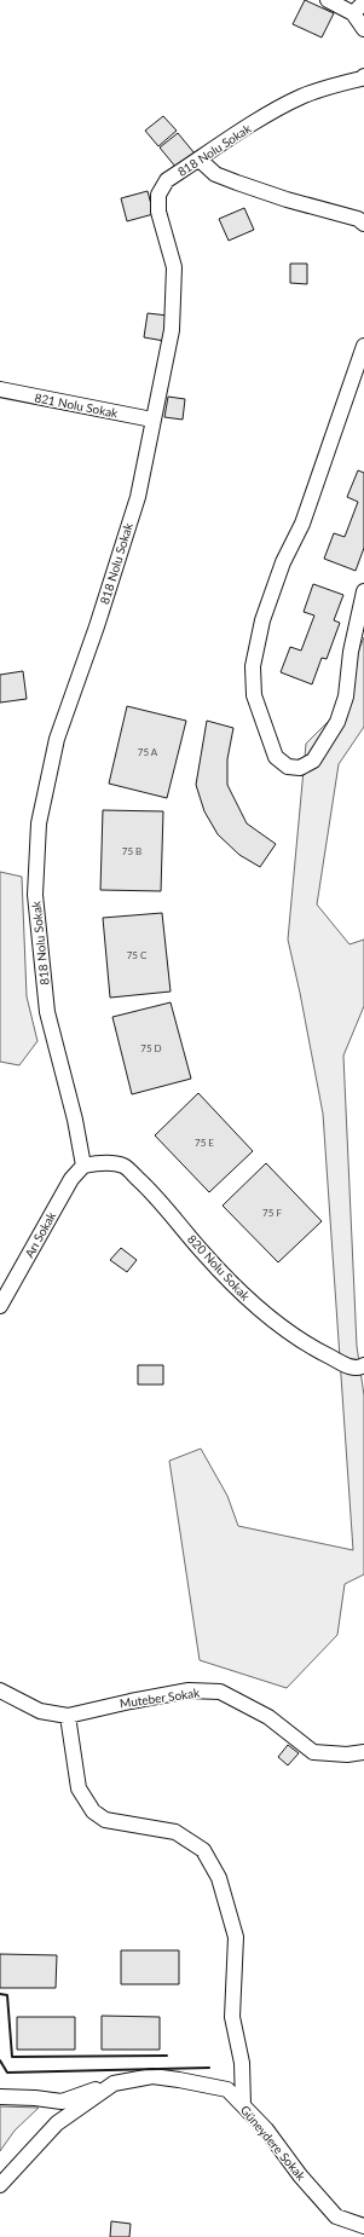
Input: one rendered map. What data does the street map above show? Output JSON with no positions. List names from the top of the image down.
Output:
{
  "streets": {
    "street": [
      "818 Nolu Sokak",
      "821 Nolu Sokak",
      "Arı Sokak",
      "820 Nolu Sokak",
      "Muteber Sokak",
      "Güneydere Sokak"
    ]
  },
  "crossings": [
    ["818 Nolu Sokak", "821 Nolu Sokak"],
    ["818 Nolu Sokak", "Arı Sokak"],
    ["818 Nolu Sokak", "820 Nolu Sokak"],
    ["Arı Sokak", "820 Nolu Sokak"]
  ],
  "house_numbers": [
    "75 A",
    "75 B",
    "75 C",
    "75 D",
    "75 E",
    "75 F"
  ]
}
